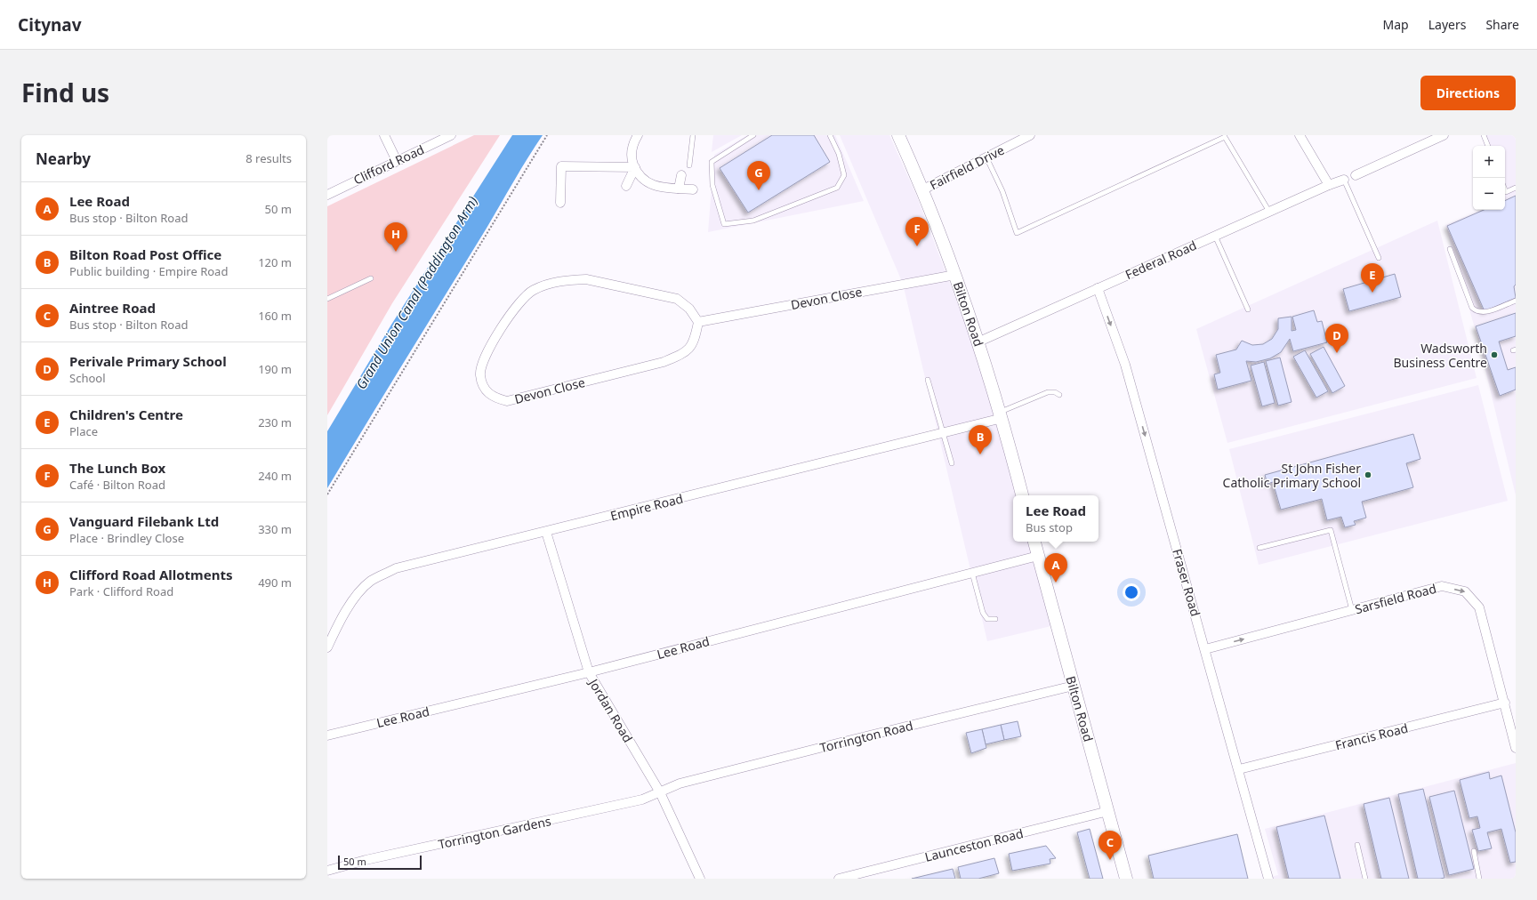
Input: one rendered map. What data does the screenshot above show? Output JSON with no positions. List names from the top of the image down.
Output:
{
  "streets": {
    "street": [
      "Clifford Road",
      "Fairfield Drive",
      "Federal Road",
      "Devon Close",
      "Bilton Road",
      "Empire Road",
      "Fraser Road",
      "Sarsfield Road",
      "Lee Road",
      "Jordan Road",
      "Torrington Road",
      "Francis Road",
      "Torrington Gardens",
      "Launceston Road"
    ]
  },
  "crossings": [
    ["Fairfield Drive", "Bilton Road"],
    ["Federal Road", "Bilton Road"],
    ["Federal Road", "Fraser Road"],
    ["Devon Close", "Bilton Road"],
    ["Bilton Road", "Empire Road"],
    ["Bilton Road", "Lee Road"],
    ["Bilton Road", "Torrington Road"],
    ["Bilton Road", "Launceston Road"],
    ["Empire Road", "Jordan Road"],
    ["Fraser Road", "Sarsfield Road"],
    ["Fraser Road", "Francis Road"],
    ["Sarsfield Road", "Francis Road"],
    ["Lee Road", "Jordan Road"],
    ["Jordan Road", "Torrington Road"],
    ["Jordan Road", "Torrington Gardens"],
    ["Torrington Road", "Torrington Gardens"]
  ],
  "one_way": ["Fraser Road"],
  "water": ["Grand Union Canal (Paddington Arm)"],
  "places": ["Wadsworth Business Centre", "St John Fisher Catholic Primary School"],
  "scale_bar": "50 m",
  "page": {
    "header": "Citynav",
    "nav": ["Map", "Layers", "Share"],
    "title": "Find us",
    "buttons": "Directions",
    "heading": ["Nearby", "8 results"],
    "map_buttons": ["+", "−"],
    "pins": [
      "G",
      "F",
      "H",
      "E",
      "D",
      "B",
      "A",
      "C"
    ],
    "list": [
      {
        "mark": "A",
        "name": "Lee Road",
        "note": "Bus stop · Bilton Road",
        "value": "50 m"
      },
      {
        "mark": "B",
        "name": "Bilton Road Post Office",
        "note": "Public building · Empire Road",
        "value": "120 m"
      },
      {
        "mark": "C",
        "name": "Aintree Road",
        "note": "Bus stop · Bilton Road",
        "value": "160 m"
      },
      {
        "mark": "D",
        "name": "Perivale Primary School",
        "note": "School",
        "value": "190 m"
      },
      {
        "mark": "E",
        "name": "Children's Centre",
        "note": "Place",
        "value": "230 m"
      },
      {
        "mark": "F",
        "name": "The Lunch Box",
        "note": "Café · Bilton Road",
        "value": "240 m"
      },
      {
        "mark": "G",
        "name": "Vanguard Filebank Ltd",
        "note": "Place · Brindley Close",
        "value": "330 m"
      },
      {
        "mark": "H",
        "name": "Clifford Road Allotments",
        "note": "Park · Clifford Road",
        "value": "490 m"
      }
    ],
    "popup": ["Lee Road", "Bus stop"],
    "scale": "50 m"
  }
}
